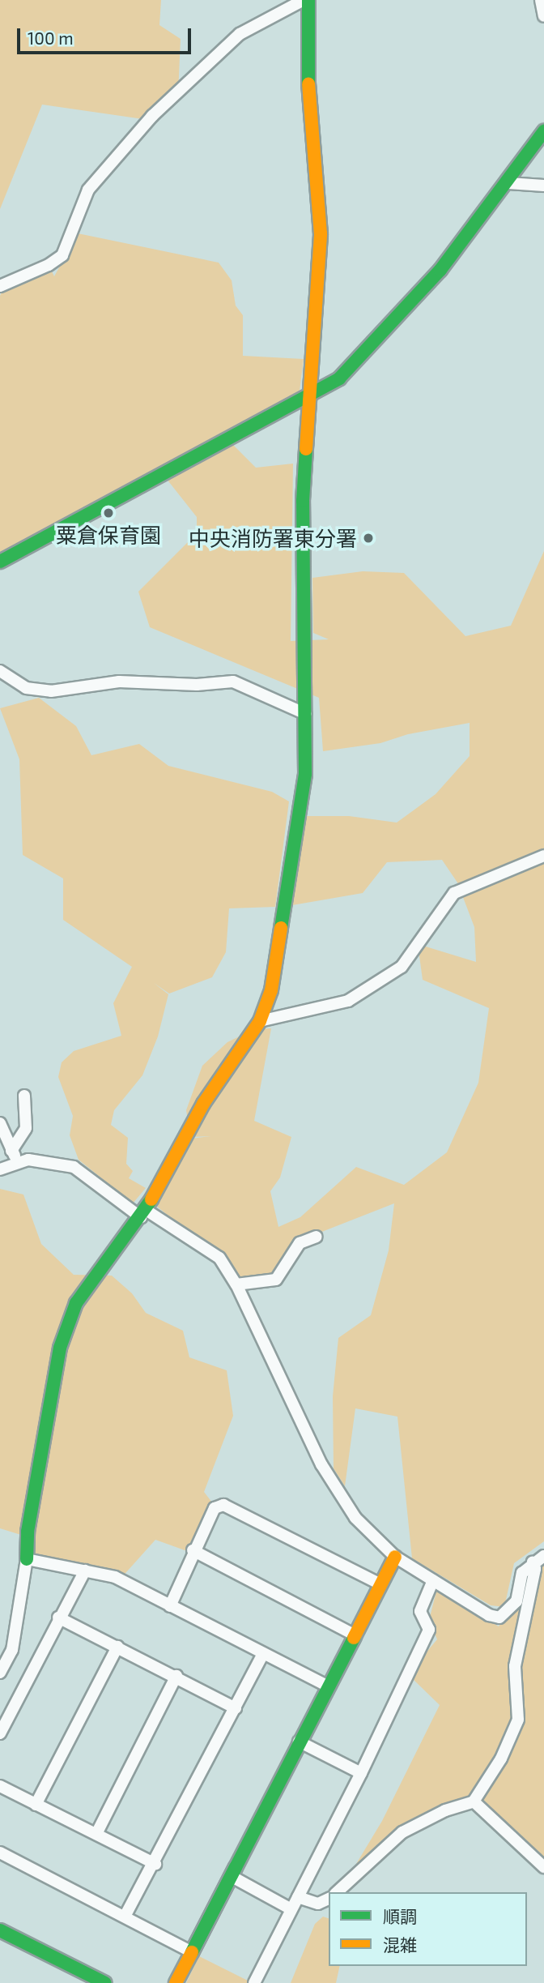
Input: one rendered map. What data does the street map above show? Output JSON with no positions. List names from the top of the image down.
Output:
{
  "places": ["粟倉保育園", "中央消防署東分署"],
  "legend": ["順調", "混雑"],
  "scale_bar": "100 m"
}
